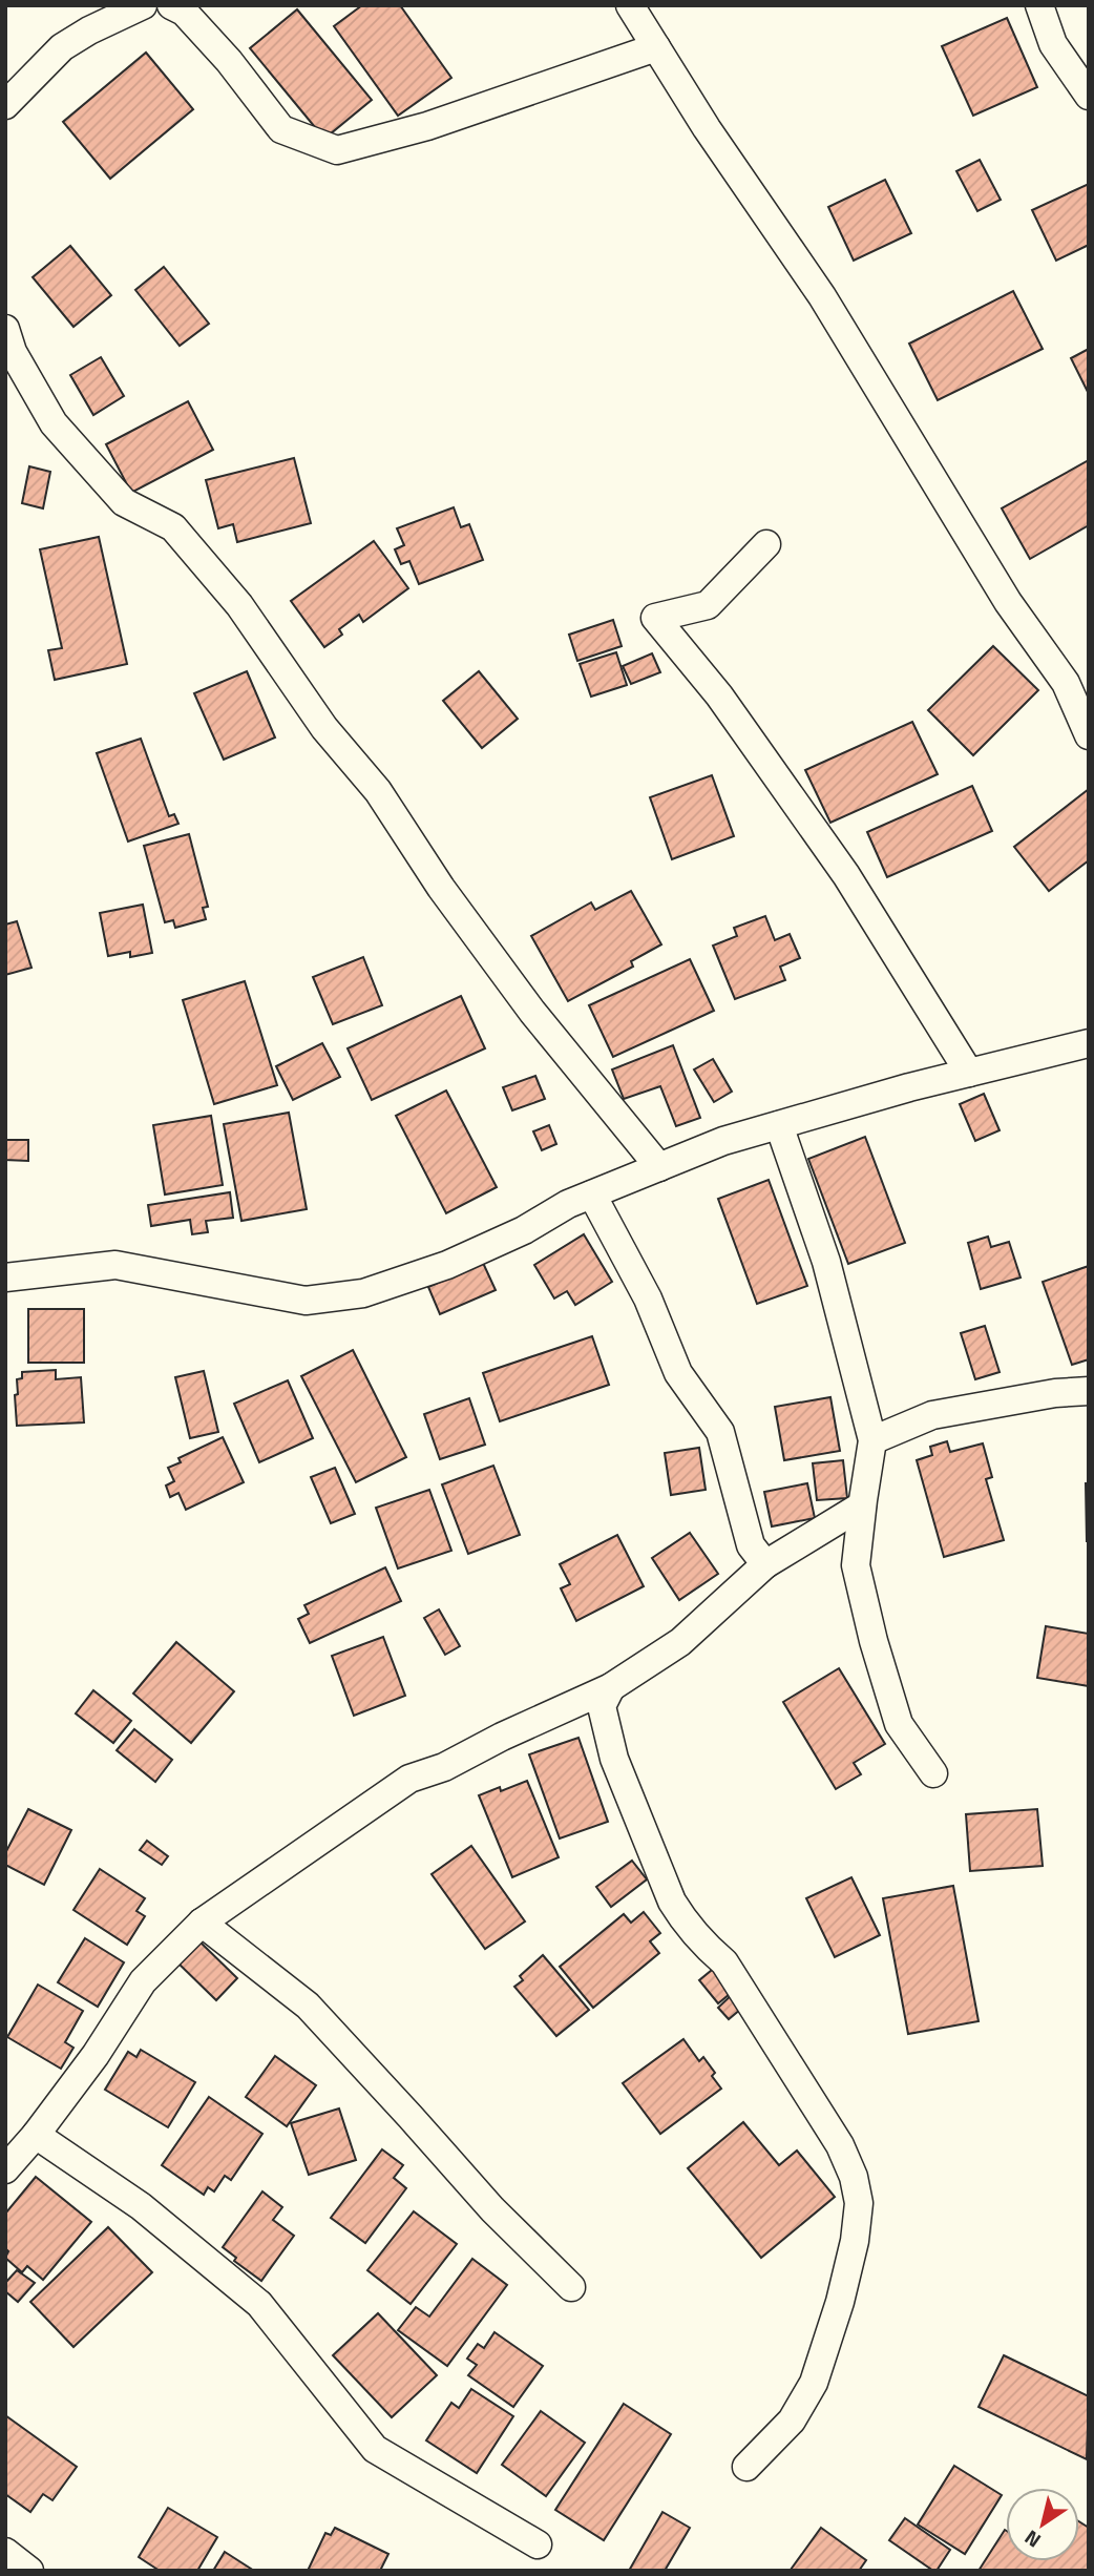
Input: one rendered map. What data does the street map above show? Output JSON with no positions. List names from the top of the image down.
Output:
{
  "north": "bottom left"
}
